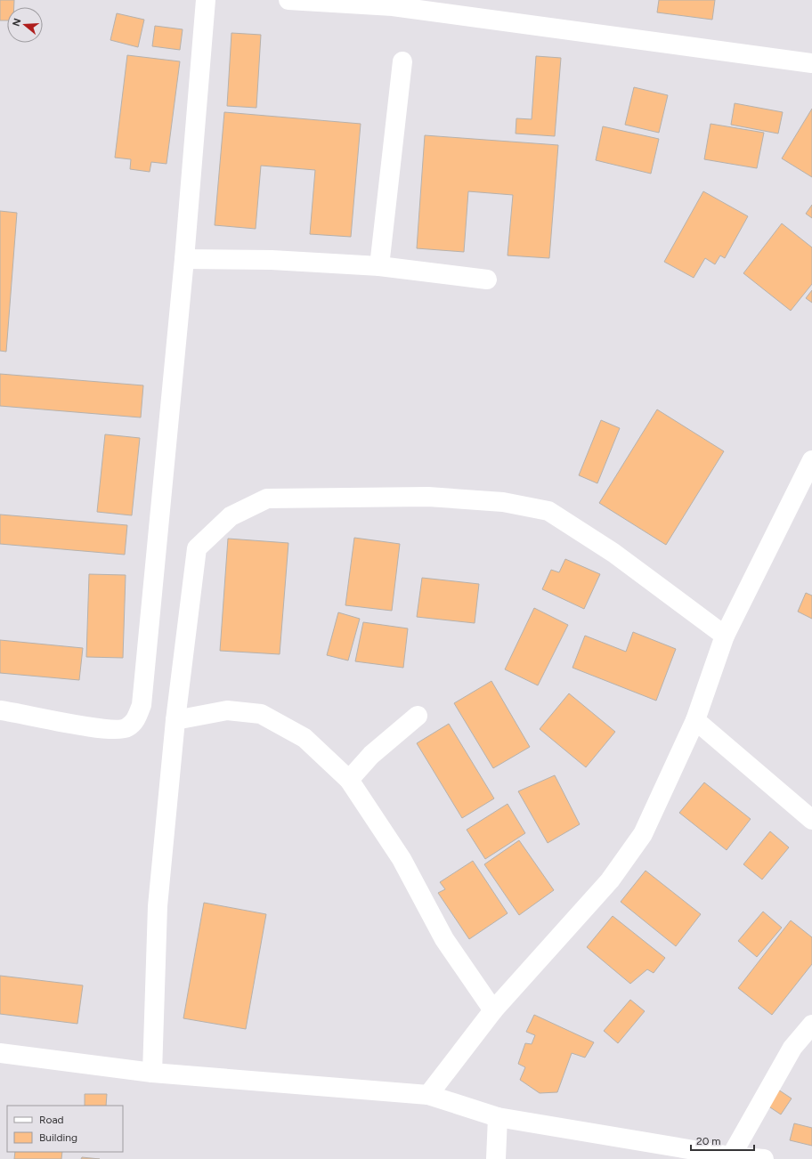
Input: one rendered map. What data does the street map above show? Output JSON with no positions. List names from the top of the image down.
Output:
{
  "legend": ["Road", "Building"],
  "scale_bar": "20 m",
  "north": "left"
}
